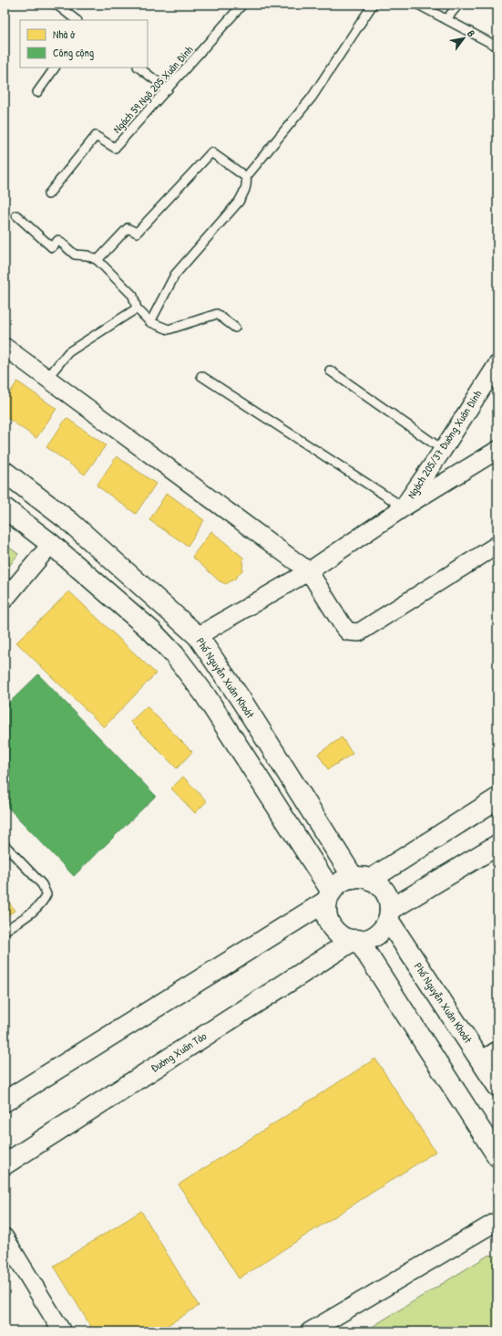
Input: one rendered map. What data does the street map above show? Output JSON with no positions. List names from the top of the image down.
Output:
{
  "streets": {
    "street": ["Ngách 205/37 Đường Xuân Đỉnh", "Phố Nguyễn Xuân Khoát", "Đường Xuân Tảo"],
    "lane": ["Ngách 59 Ngõ 205 Xuân Đỉnh"]
  },
  "crossings": [
    ["Phố Nguyễn Xuân Khoát", "Đường Xuân Tảo"]
  ],
  "legend": ["Nhà ở", "Công cộng"],
  "north": "top right"
}
